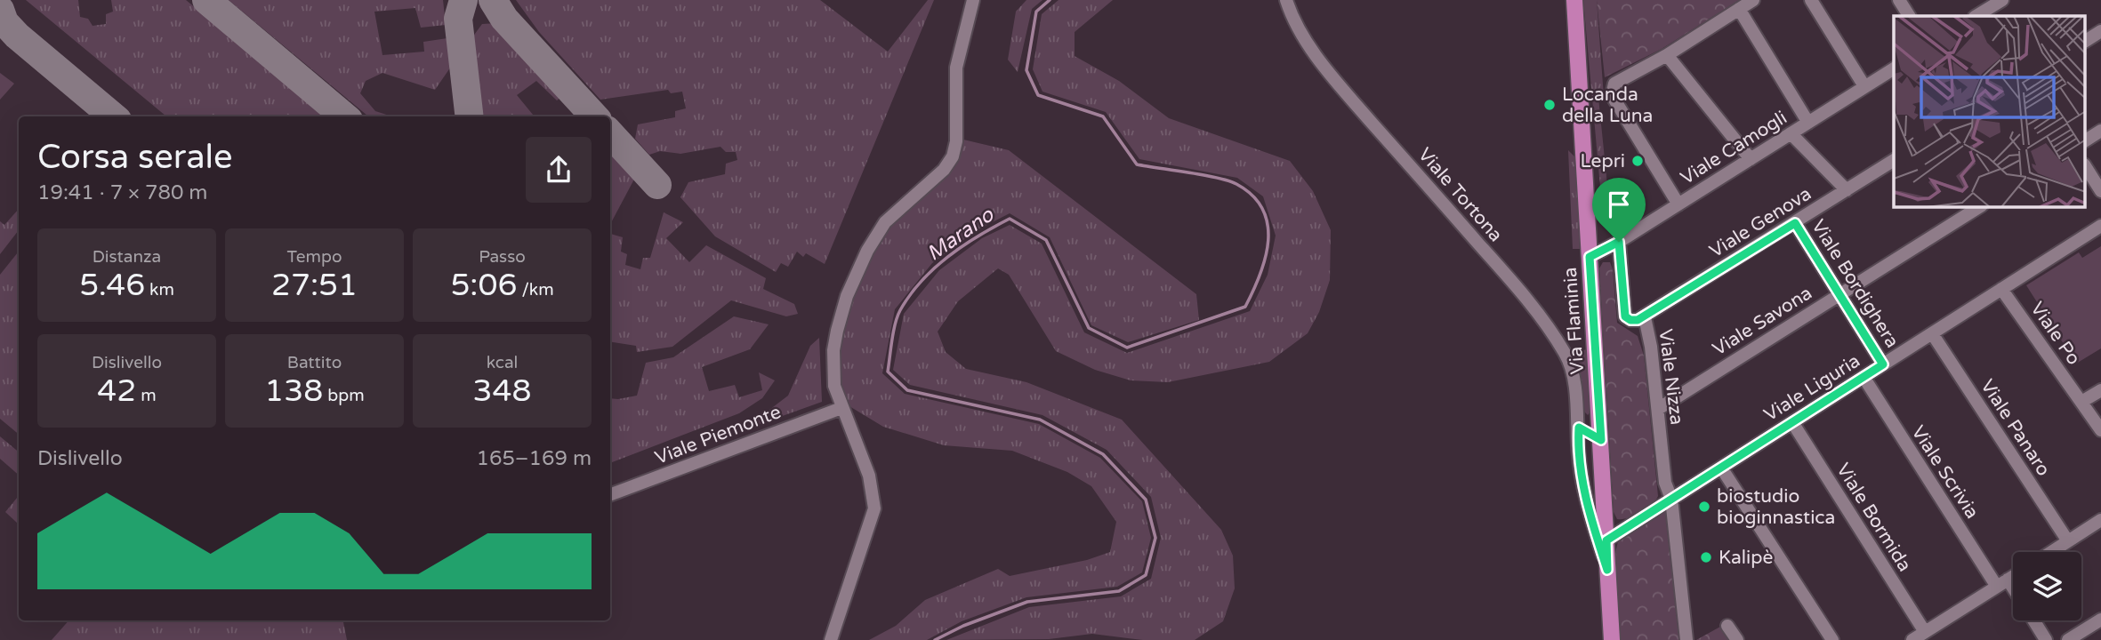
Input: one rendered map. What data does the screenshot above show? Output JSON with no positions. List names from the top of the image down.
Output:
{
  "streets": {
    "main road": ["Via Flaminia"],
    "street": [
      "Viale Camogli",
      "Viale Tortona",
      "Viale Genova",
      "Viale Bordighera",
      "Viale Savona",
      "Viale Po",
      "Viale Nizza",
      "Viale Liguria",
      "Viale Panaro",
      "Viale Piemonte",
      "Viale Scrivia",
      "Viale Bormida"
    ]
  },
  "crossings": [
    ["Viale Camogli", "Via Flaminia"],
    ["Viale Camogli", "Viale Nizza"],
    ["Viale Tortona", "Via Flaminia"],
    ["Viale Genova", "Viale Bordighera"],
    ["Viale Genova", "Viale Nizza"],
    ["Viale Bordighera", "Viale Savona"],
    ["Viale Bordighera", "Viale Liguria"],
    ["Via Flaminia", "Viale Liguria"],
    ["Viale Savona", "Viale Nizza"],
    ["Viale Po", "Viale Liguria"],
    ["Viale Nizza", "Viale Liguria"],
    ["Viale Liguria", "Viale Panaro"],
    ["Viale Liguria", "Viale Scrivia"],
    ["Viale Liguria", "Viale Bormida"]
  ],
  "water": ["Marano"],
  "places": [
    "Locanda della Luna",
    "Lepri",
    "biostudio bioginnastica",
    "Kalipè"
  ],
  "page": {
    "heading": ["Corsa serale", "19:41 · 7 × 780 m"],
    "stats": [
      ["Distanza", "5.46 km"],
      ["Tempo", "27:51"],
      ["Passo", "5:06 /km"],
      ["Dislivello", "42 m"],
      ["Battito", "138 bpm"],
      ["kcal", "348"]
    ],
    "chart": ["Dislivello", "165–169 m"]
  }
}
